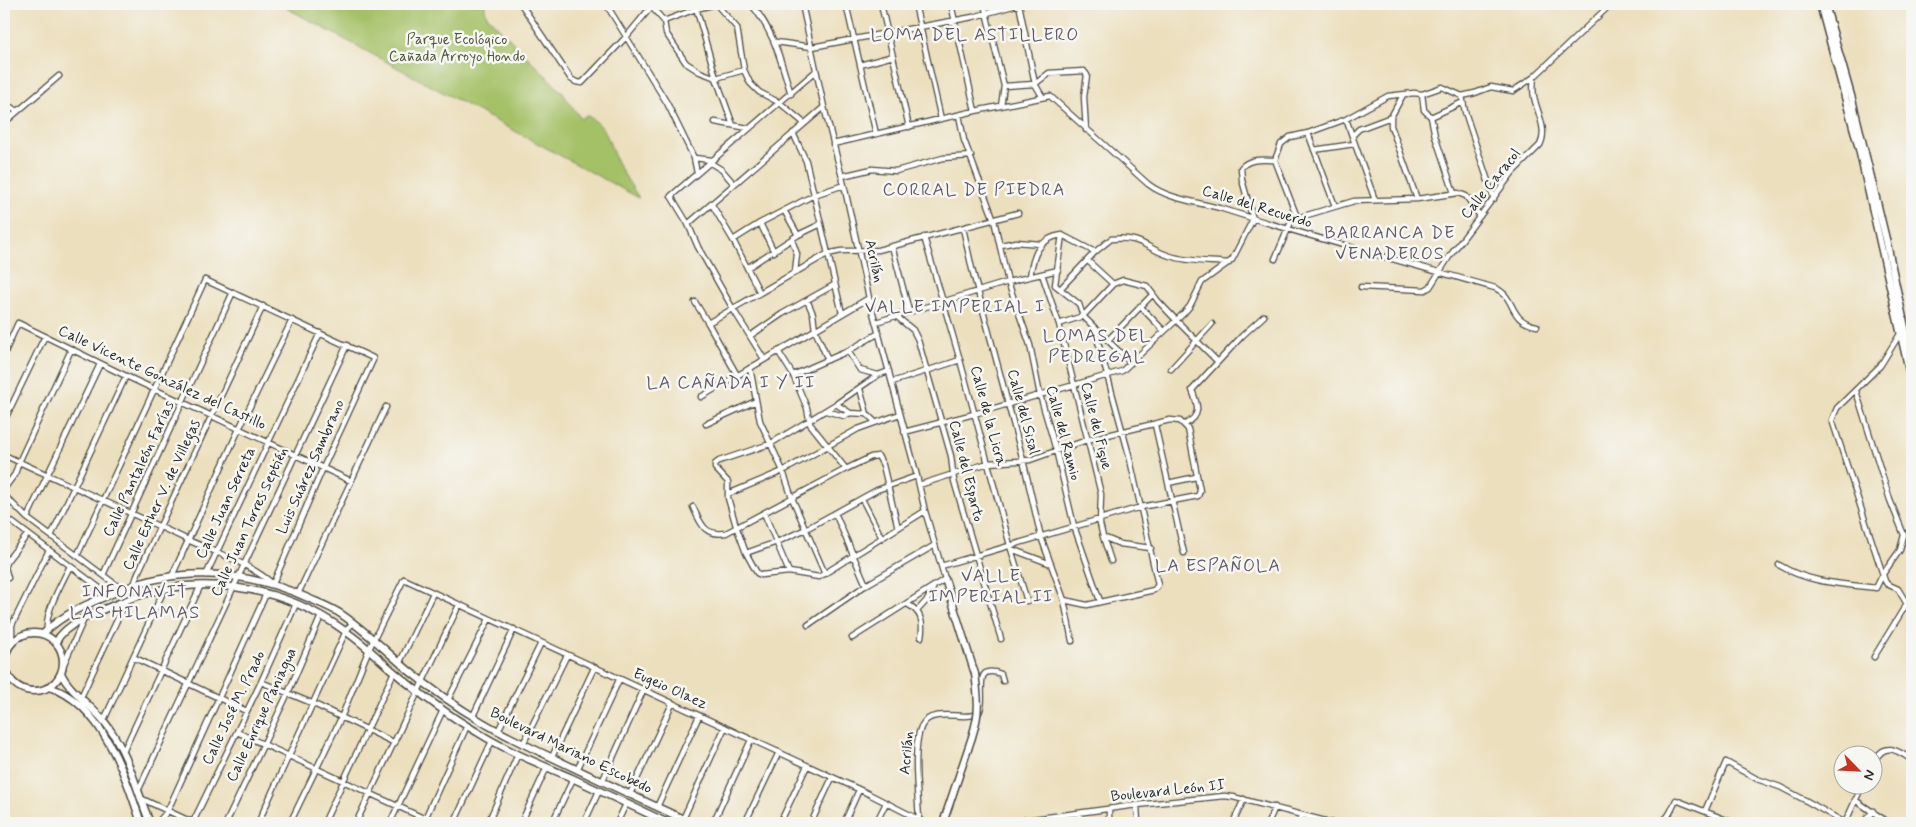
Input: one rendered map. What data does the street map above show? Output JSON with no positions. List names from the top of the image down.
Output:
{
  "streets": {
    "street": [
      "Calle Caracol",
      "Calle del Recuerdo",
      "Acrilán",
      "Calle Vicente González del Castillo",
      "Calle del Sisal",
      "Calle de la Licra",
      "Calle del Fique",
      "Calle del Ramio",
      "Luis Suárez Sambrano",
      "Calle Pantaleón Farías",
      "Calle del Esparto",
      "Calle Esther V. de Villegas",
      "Calle Juan Serreta",
      "Calle Juan Torres Septién",
      "Eugeio Olaez",
      "Calle José M. Prado",
      "Calle Enrique Paniagua",
      "Boulevard Mariano Escobedo",
      "Boulevard León II"
    ]
  },
  "crossings": [
    ["Calle Caracol", "Calle del Recuerdo"],
    ["Acrilán", "Eugeio Olaez"],
    ["Calle Vicente González del Castillo", "Luis Suárez Sambrano"],
    ["Calle Vicente González del Castillo", "Calle Pantaleón Farías"],
    ["Calle Vicente González del Castillo", "Calle Esther V. de Villegas"],
    ["Calle Vicente González del Castillo", "Calle Juan Serreta"],
    ["Calle Vicente González del Castillo", "Calle Juan Torres Septién"],
    ["Luis Suárez Sambrano", "Calle Juan Torres Septién"],
    ["Luis Suárez Sambrano", "Boulevard Mariano Escobedo"],
    ["Calle Esther V. de Villegas", "Boulevard Mariano Escobedo"],
    ["Calle Juan Serreta", "Boulevard Mariano Escobedo"],
    ["Calle Juan Torres Septién", "Boulevard Mariano Escobedo"],
    ["Eugeio Olaez", "Boulevard Mariano Escobedo"],
    ["Calle José M. Prado", "Boulevard Mariano Escobedo"],
    ["Calle Enrique Paniagua", "Boulevard Mariano Escobedo"]
  ],
  "districts": [
    "LOMA DEL ASTILLERO",
    "CORRAL DE PIEDRA",
    "BARRANCA DE VENADEROS",
    "VALLE IMPERIAL I",
    "LOMAS DEL PEDREGAL",
    "LA CAÑADA I Y II",
    "LA ESPAÑOLA",
    "VALLE IMPERIAL II",
    "INFONAVIT LAS HILAMAS"
  ],
  "parks": ["Parque Ecológico Cañada Arroyo Hondo"],
  "north": "bottom right"
}
